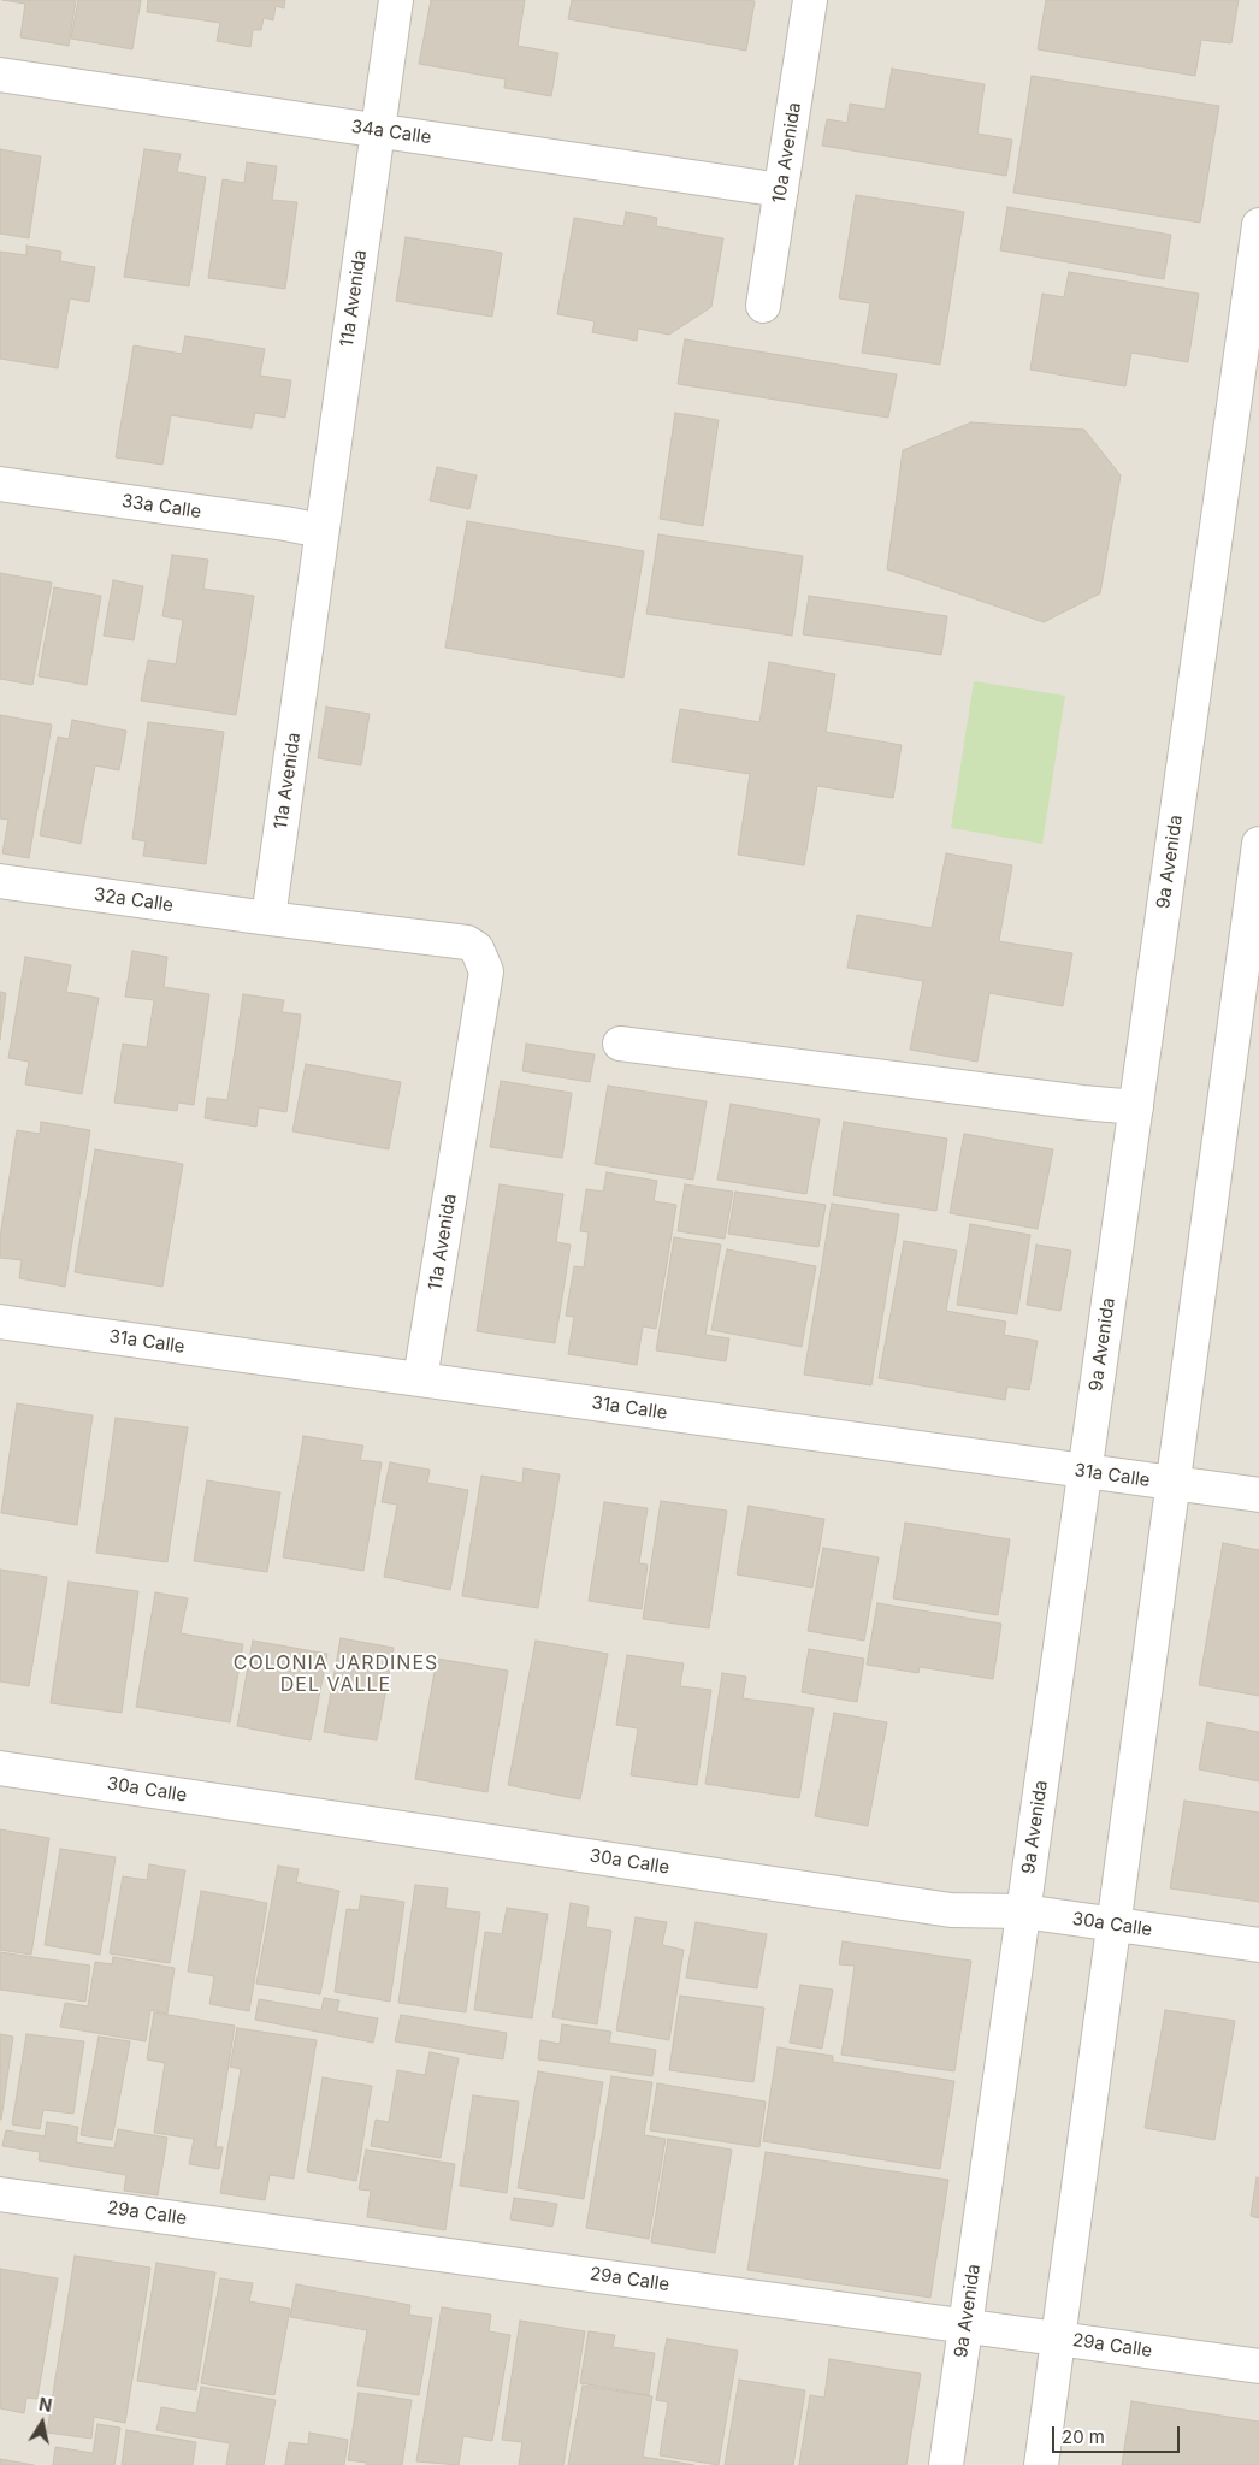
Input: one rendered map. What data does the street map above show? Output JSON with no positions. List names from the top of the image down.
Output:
{
  "streets": {
    "street": [
      "34a Calle",
      "10a Avenida",
      "11a Avenida",
      "33a Calle",
      "9a Avenida",
      "32a Calle",
      "31a Calle",
      "30a Calle",
      "29a Calle"
    ]
  },
  "crossings": [
    ["34a Calle", "10a Avenida"],
    ["34a Calle", "11a Avenida"],
    ["11a Avenida", "33a Calle"],
    ["11a Avenida", "32a Calle"],
    ["11a Avenida", "31a Calle"],
    ["9a Avenida", "31a Calle"],
    ["9a Avenida", "30a Calle"],
    ["9a Avenida", "29a Calle"]
  ],
  "districts": ["COLONIA JARDINES DEL VALLE"],
  "scale_bar": "20 m",
  "north": "top"
}
